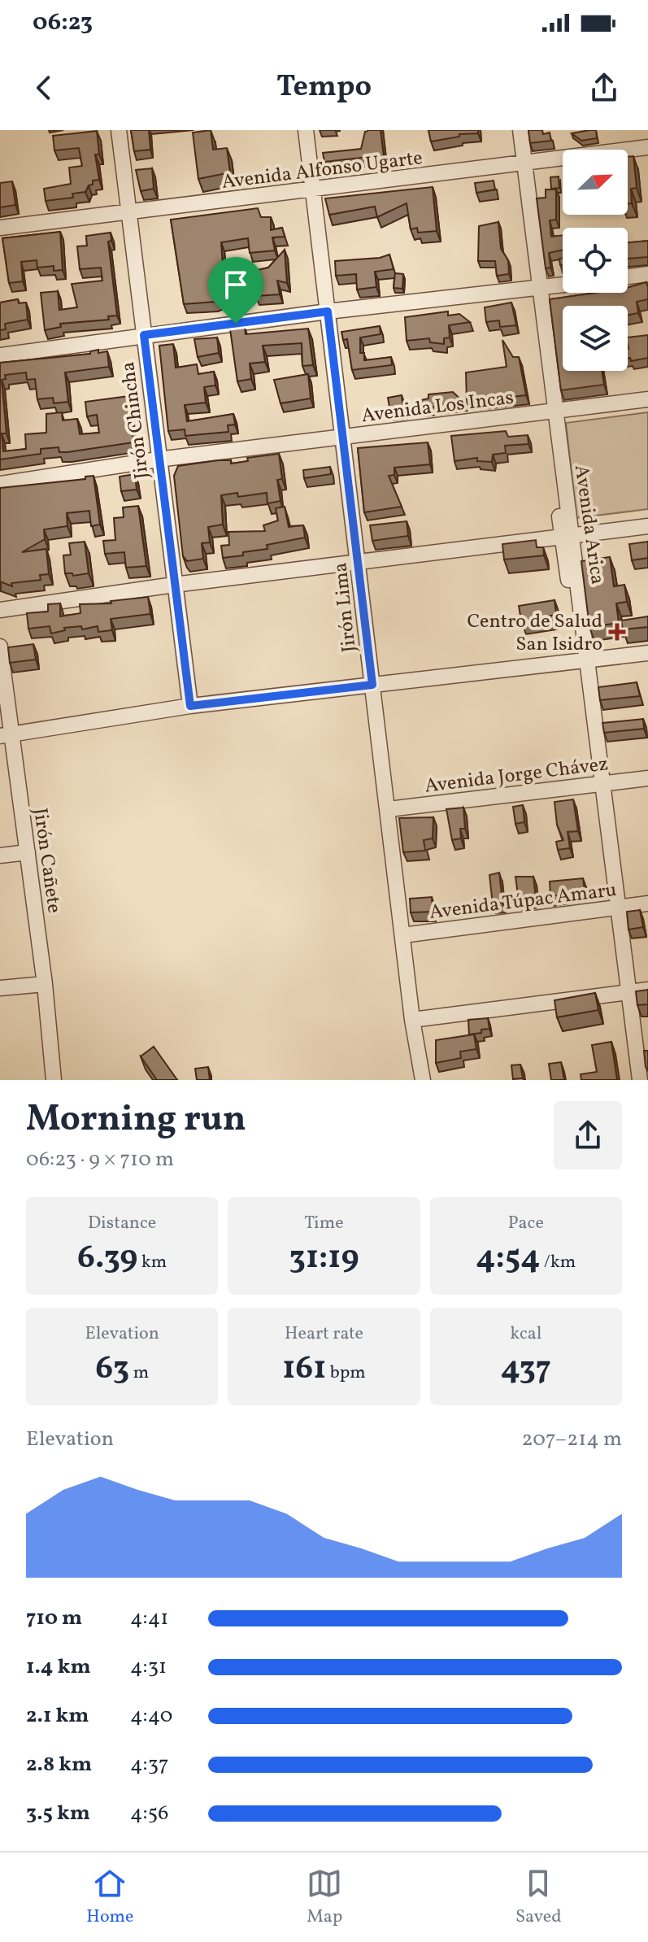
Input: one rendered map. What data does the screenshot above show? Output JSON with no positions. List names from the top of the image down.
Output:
{
  "streets": {
    "street": [
      "Avenida Alfonso Ugarte",
      "Avenida Los Incas",
      "Jirón Chincha",
      "Avenida Arica",
      "Jirón Lima",
      "Avenida Jorge Chávez",
      "Jirón Cañete",
      "Avenida Túpac Amaru"
    ]
  },
  "crossings": [
    ["Avenida Alfonso Ugarte", "Jirón Chincha"],
    ["Avenida Alfonso Ugarte", "Avenida Arica"],
    ["Avenida Alfonso Ugarte", "Jirón Lima"],
    ["Avenida Los Incas", "Jirón Chincha"],
    ["Avenida Los Incas", "Avenida Arica"],
    ["Avenida Los Incas", "Jirón Lima"],
    ["Avenida Arica", "Avenida Jorge Chávez"],
    ["Avenida Arica", "Avenida Túpac Amaru"],
    ["Jirón Lima", "Avenida Jorge Chávez"],
    ["Jirón Lima", "Avenida Túpac Amaru"]
  ],
  "places": {
    "health": ["Centro de Salud San Isidro"]
  },
  "north": "top right",
  "page": {
    "status": "06:23",
    "header": "Tempo",
    "heading": ["Morning run", "06:23 · 9 × 710 m"],
    "stats": [
      ["Distance", "6.39 km"],
      ["Time", "31:19"],
      ["Pace", "4:54 /km"],
      ["Elevation", "63 m"],
      ["Heart rate", "161 bpm"],
      ["kcal", "437"]
    ],
    "chart": ["Elevation", "207–214 m"],
    "list": [
      {
        "name": "710 m",
        "note": "4:41"
      },
      {
        "name": "1.4 km",
        "note": "4:31"
      },
      {
        "name": "2.1 km",
        "note": "4:40"
      },
      {
        "name": "2.8 km",
        "note": "4:37"
      },
      {
        "name": "3.5 km",
        "note": "4:56"
      }
    ],
    "tabs": ["Home", "Map", "Saved"]
  }
}
